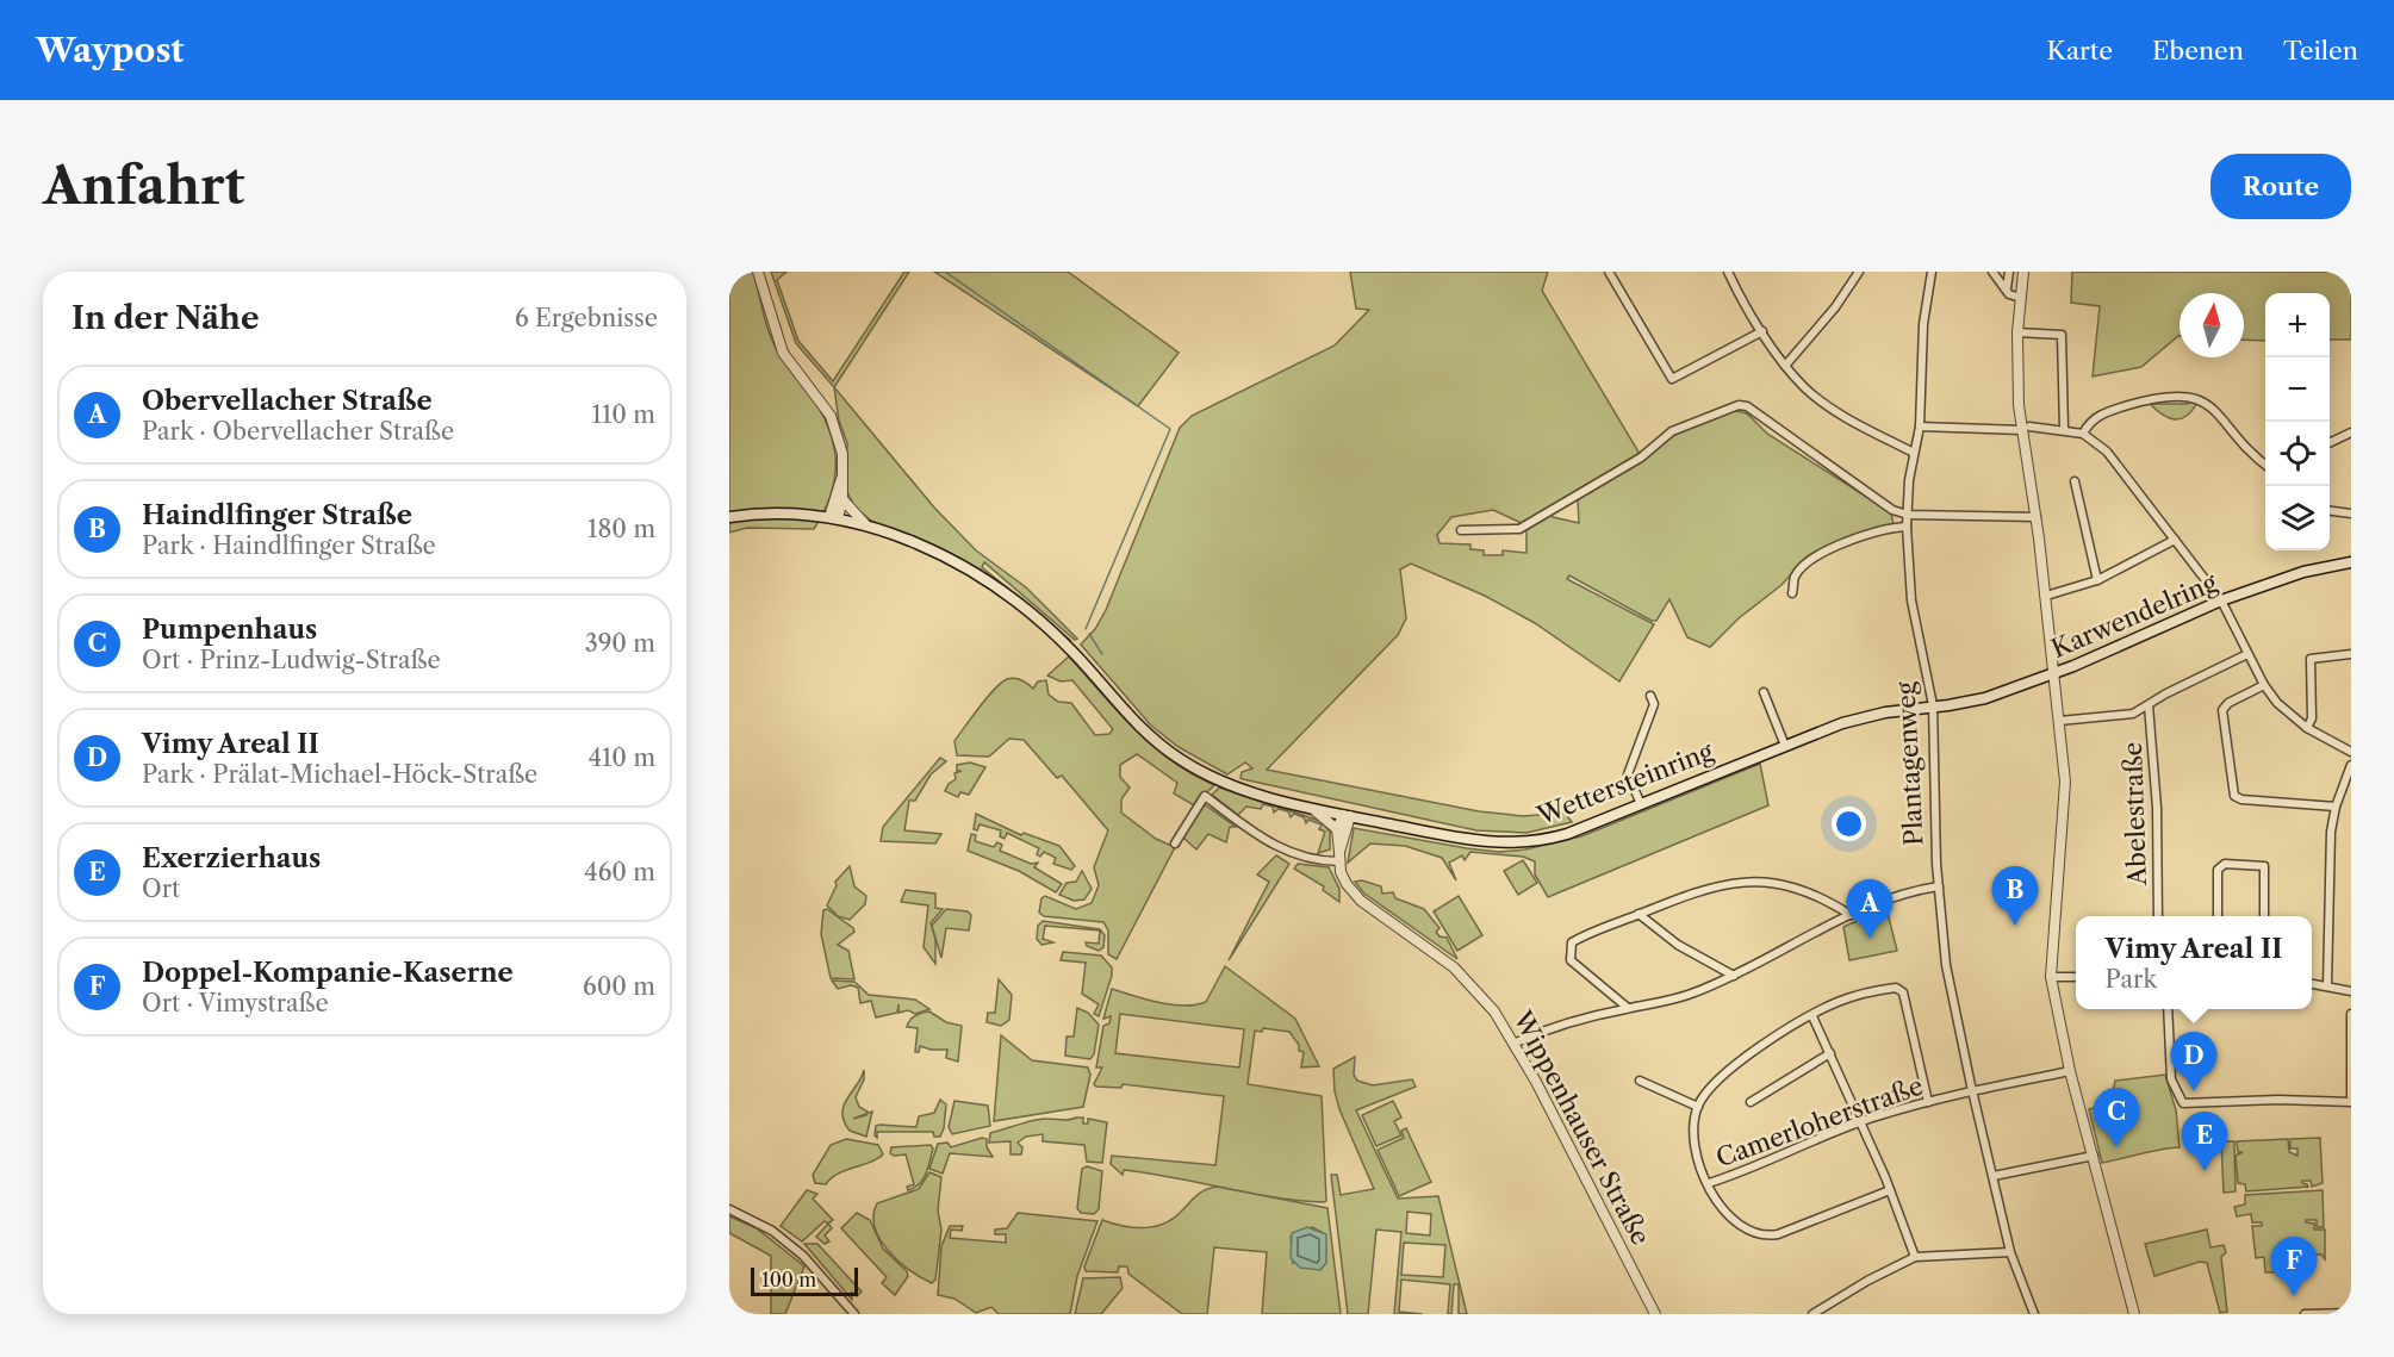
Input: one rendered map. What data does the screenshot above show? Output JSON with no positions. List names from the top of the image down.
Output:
{
  "streets": {
    "main road": ["Karwendelring", "Wettersteinring"],
    "street": [
      "Plantagenweg",
      "Abelestraße",
      "Camerloherstraße",
      "Wippenhauser Straße"
    ]
  },
  "crossings": [
    ["Karwendelring", "Plantagenweg"],
    ["Karwendelring", "Wettersteinring"],
    ["Plantagenweg", "Wettersteinring"],
    ["Plantagenweg", "Camerloherstraße"]
  ],
  "scale_bar": "100 m",
  "north": "top",
  "page": {
    "header": "Waypost",
    "nav": ["Karte", "Ebenen", "Teilen"],
    "buttons": "Route",
    "title": "Anfahrt",
    "heading": ["In der Nähe", "6 Ergebnisse"],
    "map_buttons": ["+", "−"],
    "list": [
      {
        "mark": "A",
        "name": "Obervellacher Straße",
        "note": "Park · Obervellacher Straße",
        "value": "110 m"
      },
      {
        "mark": "B",
        "name": "Haindlfinger Straße",
        "note": "Park · Haindlfinger Straße",
        "value": "180 m"
      },
      {
        "mark": "C",
        "name": "Pumpenhaus",
        "note": "Ort · Prinz-Ludwig-Straße",
        "value": "390 m"
      },
      {
        "mark": "D",
        "name": "Vimy Areal II",
        "note": "Park · Prälat-Michael-Höck-Straße",
        "value": "410 m"
      },
      {
        "mark": "E",
        "name": "Exerzierhaus",
        "note": "Ort",
        "value": "460 m"
      },
      {
        "mark": "F",
        "name": "Doppel-Kompanie-Kaserne",
        "note": "Ort · Vimystraße",
        "value": "600 m"
      }
    ],
    "pins": [
      "B",
      "A",
      "D",
      "C",
      "E",
      "F"
    ],
    "popup": ["Vimy Areal II", "Park"],
    "scale": "100 m"
  }
}
